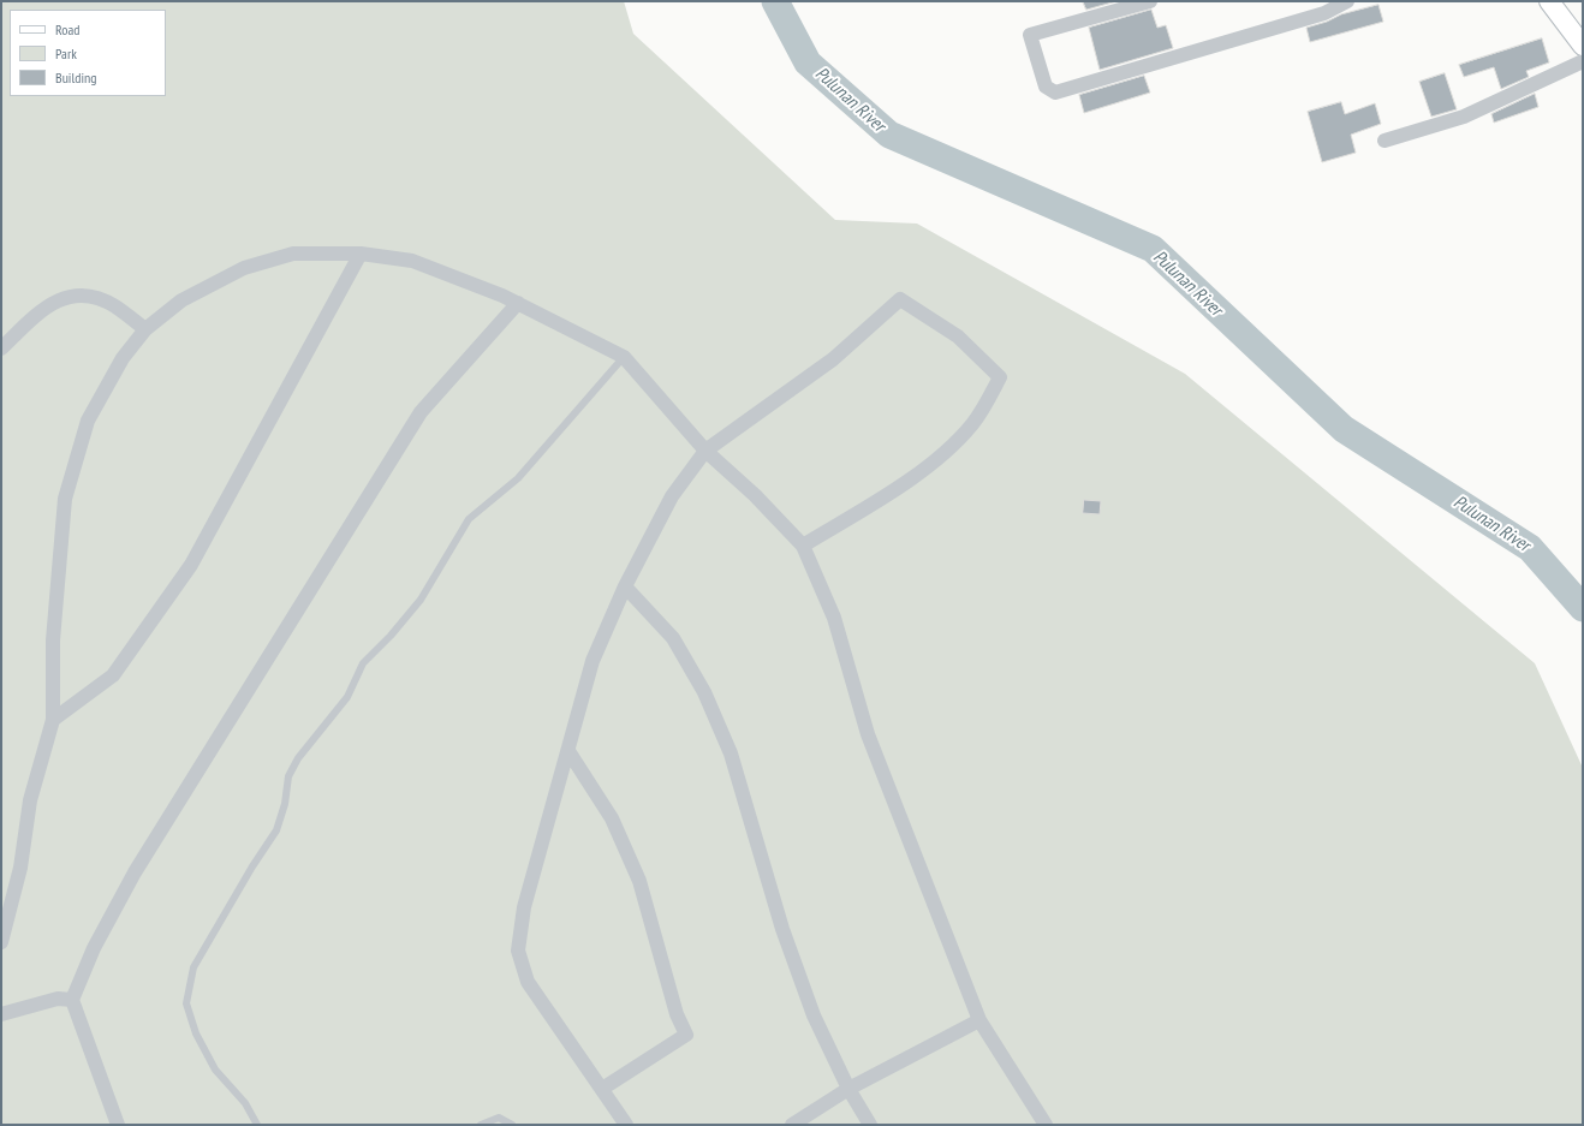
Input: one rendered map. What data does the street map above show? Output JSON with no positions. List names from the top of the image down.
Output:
{
  "water": ["Pulunan River"],
  "legend": ["Road", "Park", "Building"]
}
